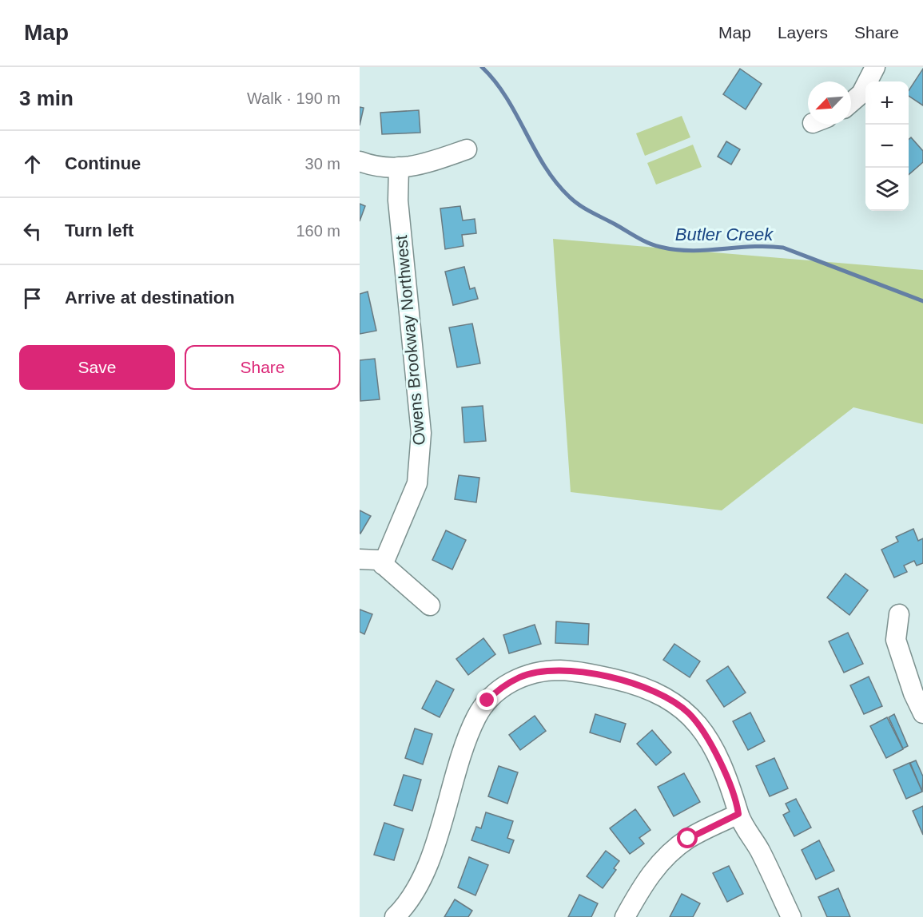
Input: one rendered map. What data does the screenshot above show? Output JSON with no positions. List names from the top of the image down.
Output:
{
  "streets": {
    "street": ["Owens Brookway Northwest"]
  },
  "water": ["Butler Creek"],
  "north": "bottom left",
  "page": {
    "header": "Map",
    "nav": ["Map", "Layers", "Share"],
    "heading": ["3 min", "Walk · 190 m"],
    "map_buttons": ["+", "−"],
    "list": [
      ["Continue", "30 m"],
      ["Turn left", "160 m"],
      "Arrive at destination"
    ],
    "buttons": ["Save", "Share"]
  }
}
